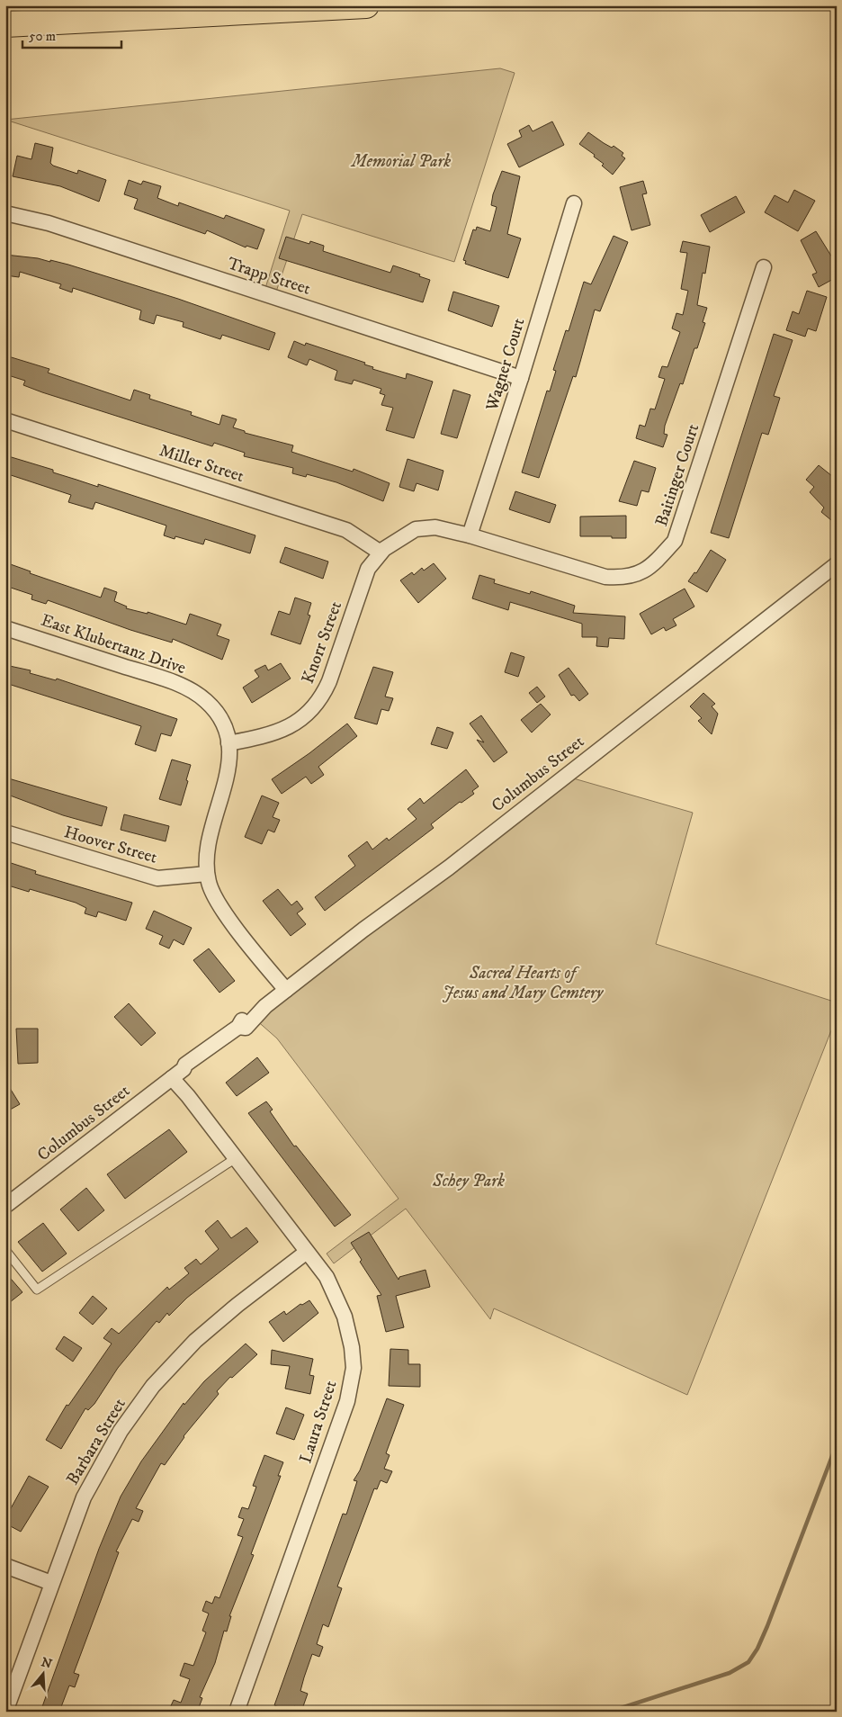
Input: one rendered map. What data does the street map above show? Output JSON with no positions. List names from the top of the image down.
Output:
{
  "streets": {
    "street": [
      "Trapp Street",
      "Wagner Court",
      "Miller Street",
      "Baitinger Court",
      "Knorr Street",
      "East Klubertanz Drive",
      "Columbus Street",
      "Hoover Street",
      "Laura Street",
      "Barbara Street"
    ]
  },
  "crossings": [
    ["Trapp Street", "Wagner Court"],
    ["Wagner Court", "Baitinger Court"],
    ["Miller Street", "Baitinger Court"],
    ["Miller Street", "Knorr Street"],
    ["Baitinger Court", "Knorr Street"],
    ["Knorr Street", "East Klubertanz Drive"],
    ["East Klubertanz Drive", "Columbus Street"],
    ["East Klubertanz Drive", "Hoover Street"],
    ["Columbus Street", "Laura Street"],
    ["Laura Street", "Barbara Street"]
  ],
  "parks": ["Memorial Park", "Sacred Hearts of Jesus and Mary Cemtery", "Schey Park"],
  "scale_bar": "50 m",
  "north": "top"
}
